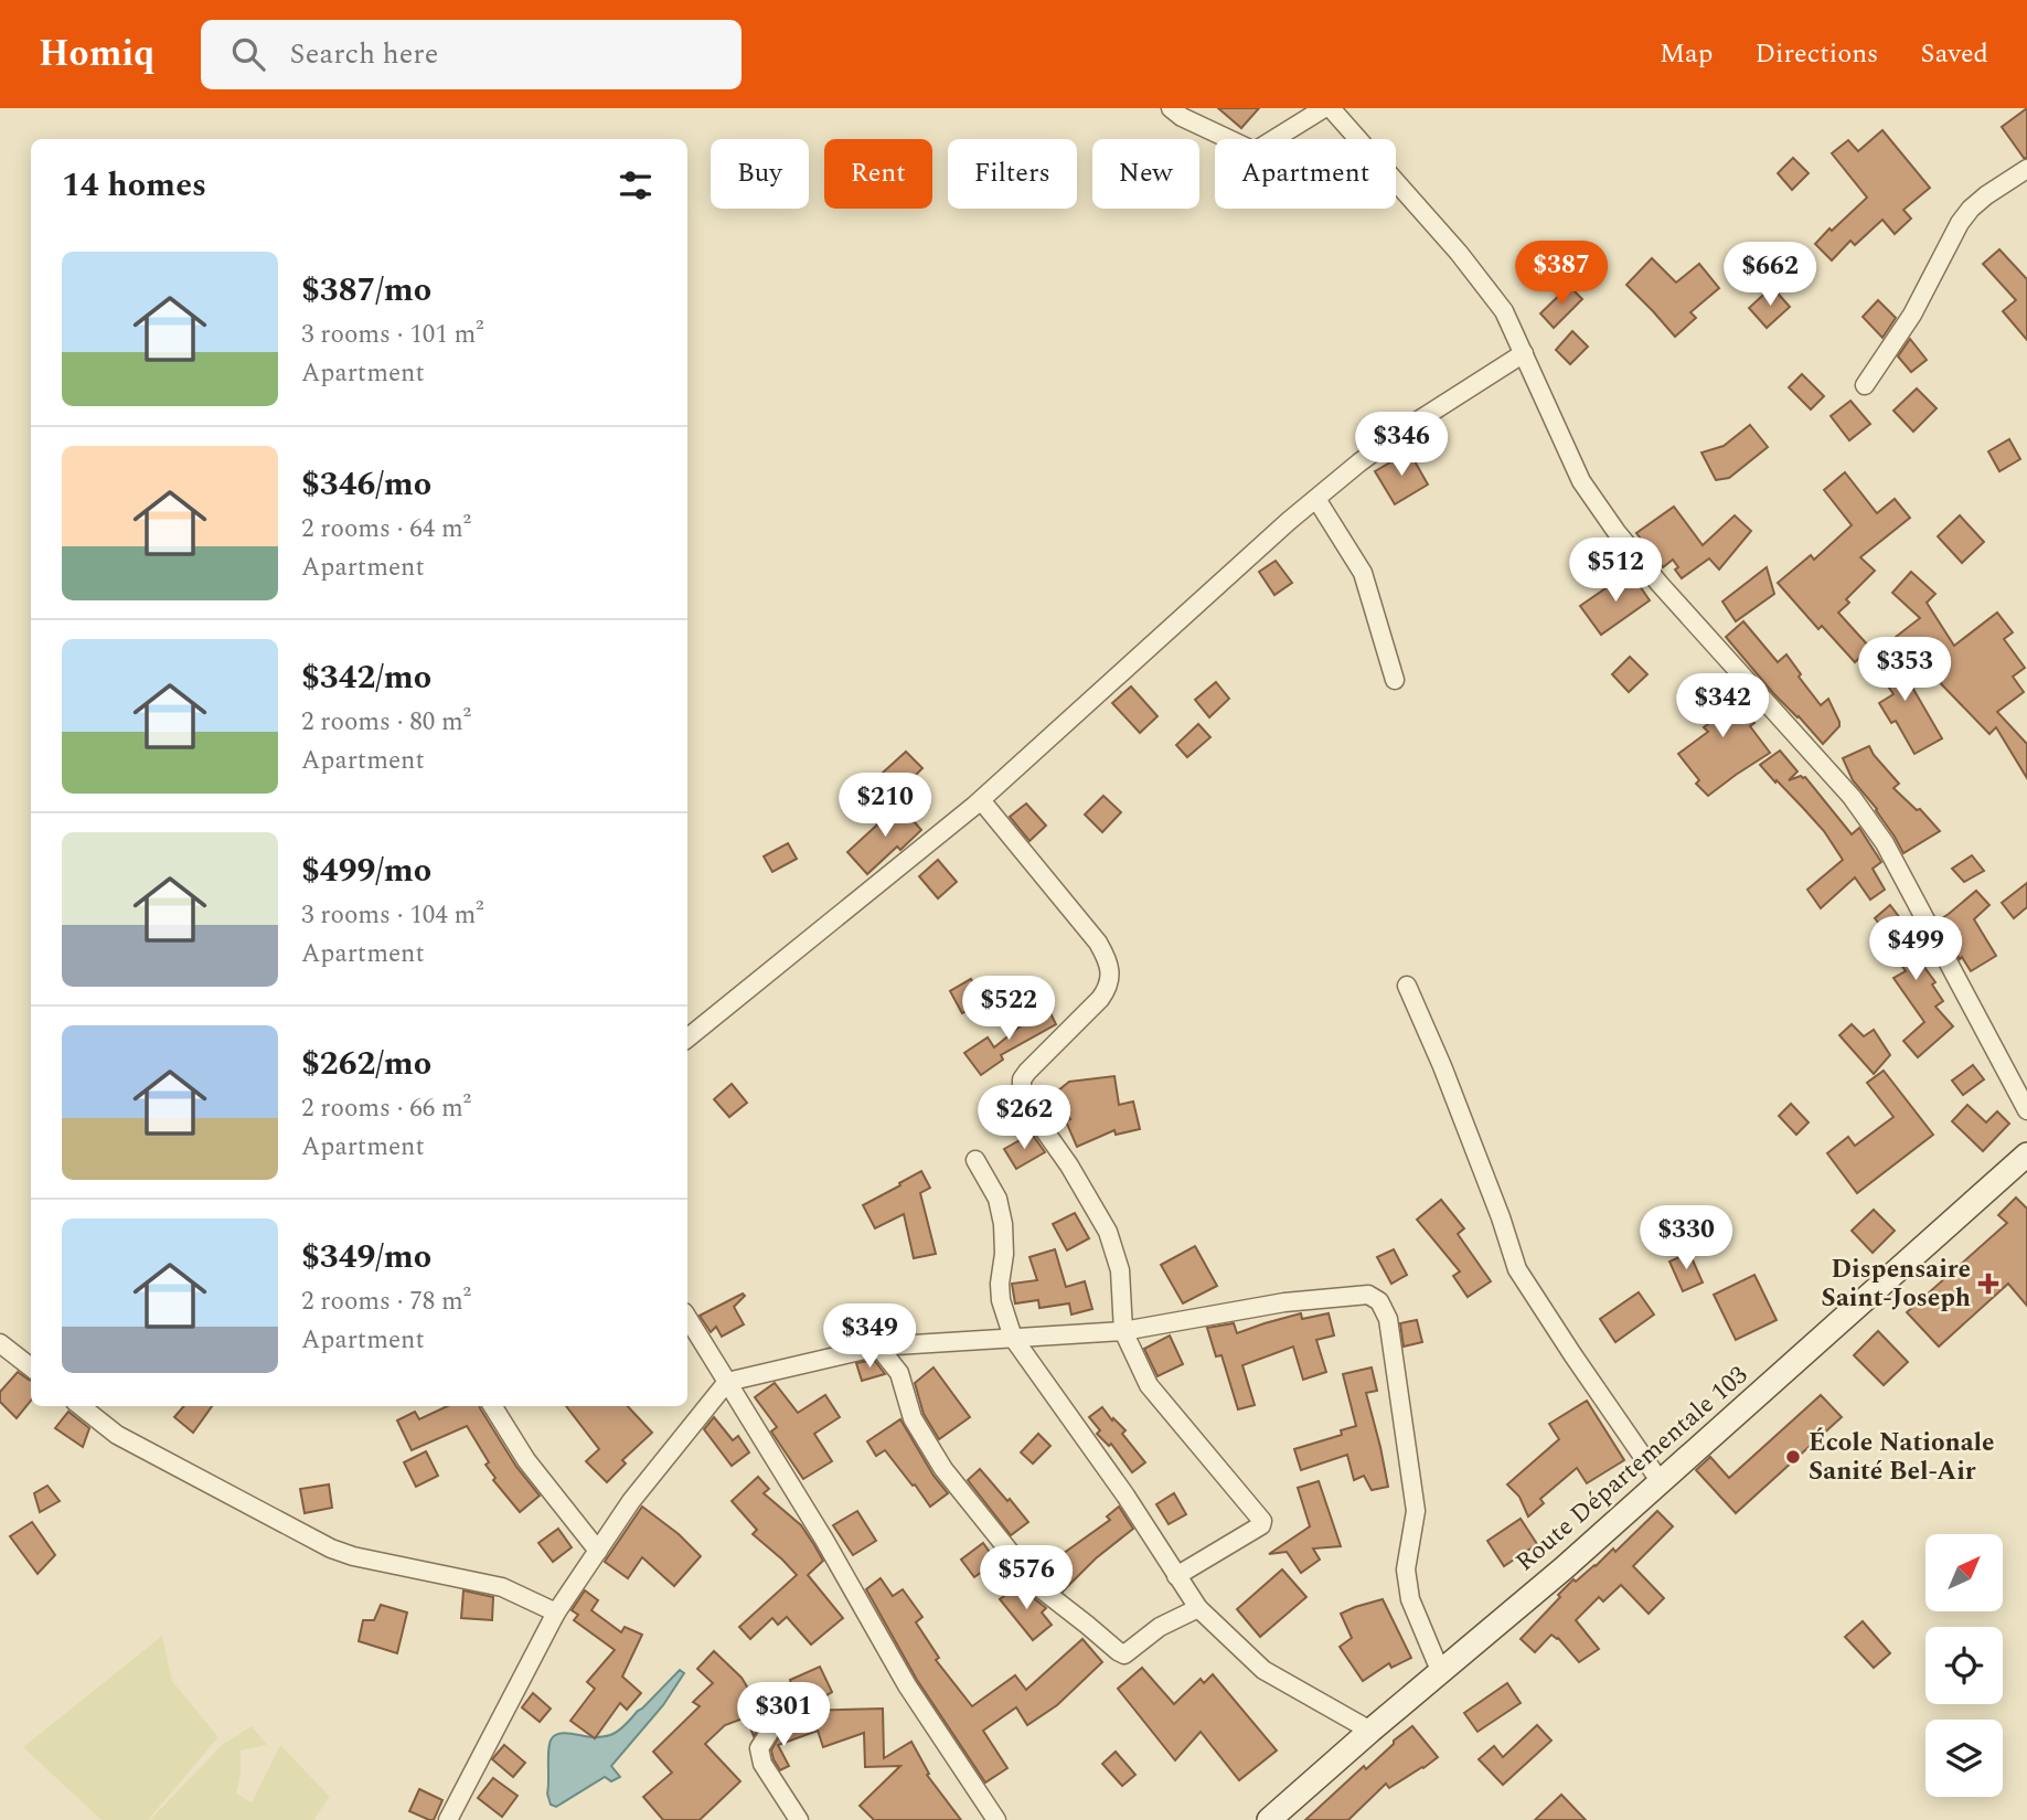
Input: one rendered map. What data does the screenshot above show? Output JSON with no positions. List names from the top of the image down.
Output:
{
  "streets": {
    "main road": ["Route Départementale 103"]
  },
  "places": {
    "health": ["Dispensaire Saint-Joseph"],
    "other": ["École Nationale Sanité Bel-Air"]
  },
  "north": "top right",
  "page": {
    "header": "Homiq",
    "search": "Search here",
    "nav": ["Map", "Directions", "Saved"],
    "chip": [
      "Buy",
      "Rent",
      "Filters",
      "New",
      "Apartment"
    ],
    "heading": "14 homes",
    "list": [
      {
        "name": "$387/mo",
        "note": "3 rooms · 101 m² · Apartment"
      },
      {
        "name": "$346/mo",
        "note": "2 rooms · 64 m² · Apartment"
      },
      {
        "name": "$342/mo",
        "note": "2 rooms · 80 m² · Apartment"
      },
      {
        "name": "$499/mo",
        "note": "3 rooms · 104 m² · Apartment"
      },
      {
        "name": "$262/mo",
        "note": "2 rooms · 66 m² · Apartment"
      },
      {
        "name": "$349/mo",
        "note": "2 rooms · 78 m² · Apartment"
      }
    ],
    "price": [
      "$387",
      "$662",
      "$346",
      "$512",
      "$353",
      "$342",
      "$210",
      "$499",
      "$522",
      "$262",
      "$330",
      "$349",
      "$576",
      "$301"
    ]
  }
}
